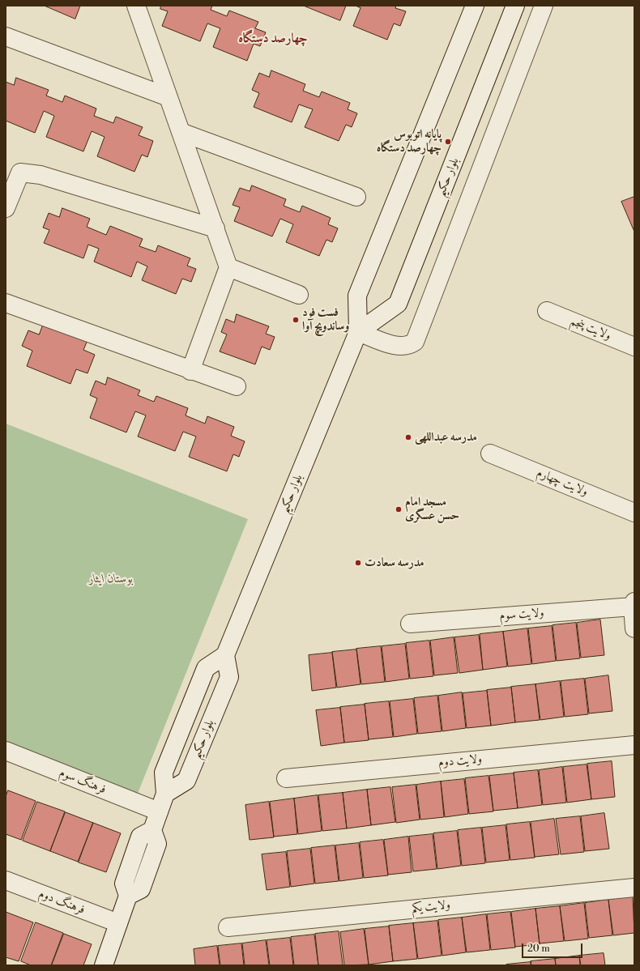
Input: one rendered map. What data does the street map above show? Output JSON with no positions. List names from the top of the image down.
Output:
{
  "streets": {
    "street": [
      "بلوار حکیم",
      "ولایت پنجم",
      "ولایت چهارم",
      "ولایت سوم",
      "ولایت دوم",
      "فرهنگ سوم",
      "فرهنگ دوم",
      "ولایت یکم"
    ]
  },
  "crossings": [
    ["بلوار حکیم", "فرهنگ سوم"],
    ["بلوار حکیم", "فرهنگ دوم"]
  ],
  "districts": ["چهارصد دستگاه"],
  "parks": ["بوستان ایثار"],
  "places": [
    "پایانه اتوبوس چهارصد دستگاه",
    "فست فود وساندویچ آوا",
    "مدرسه عبداللهی",
    "مسجد امام حسن عسگری",
    "مدرسه سعادت"
  ],
  "scale_bar": "20 m"
}
